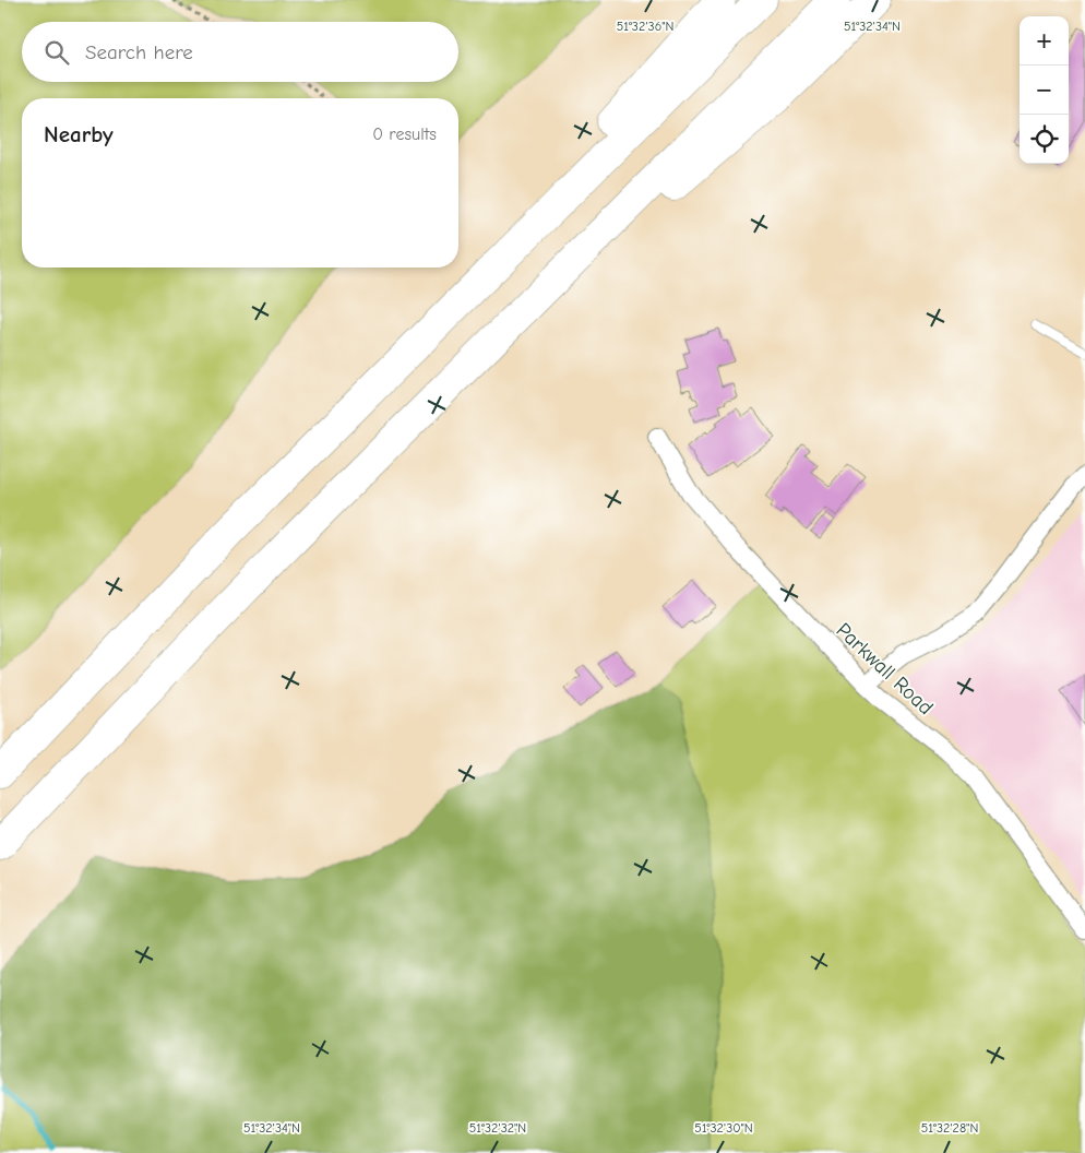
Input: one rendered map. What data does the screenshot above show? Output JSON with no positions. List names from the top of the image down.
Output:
{
  "streets": {
    "street": ["Parkwall Road"]
  },
  "page": {
    "map_buttons": ["+", "−"],
    "search": "Search here",
    "heading": ["Nearby", "0 results"]
  },
  "coordinates": [
    "51°32'36\"N",
    "51°32'34\"N",
    "51°32'32\"N",
    "51°32'30\"N",
    "51°32'28\"N"
  ]
}
